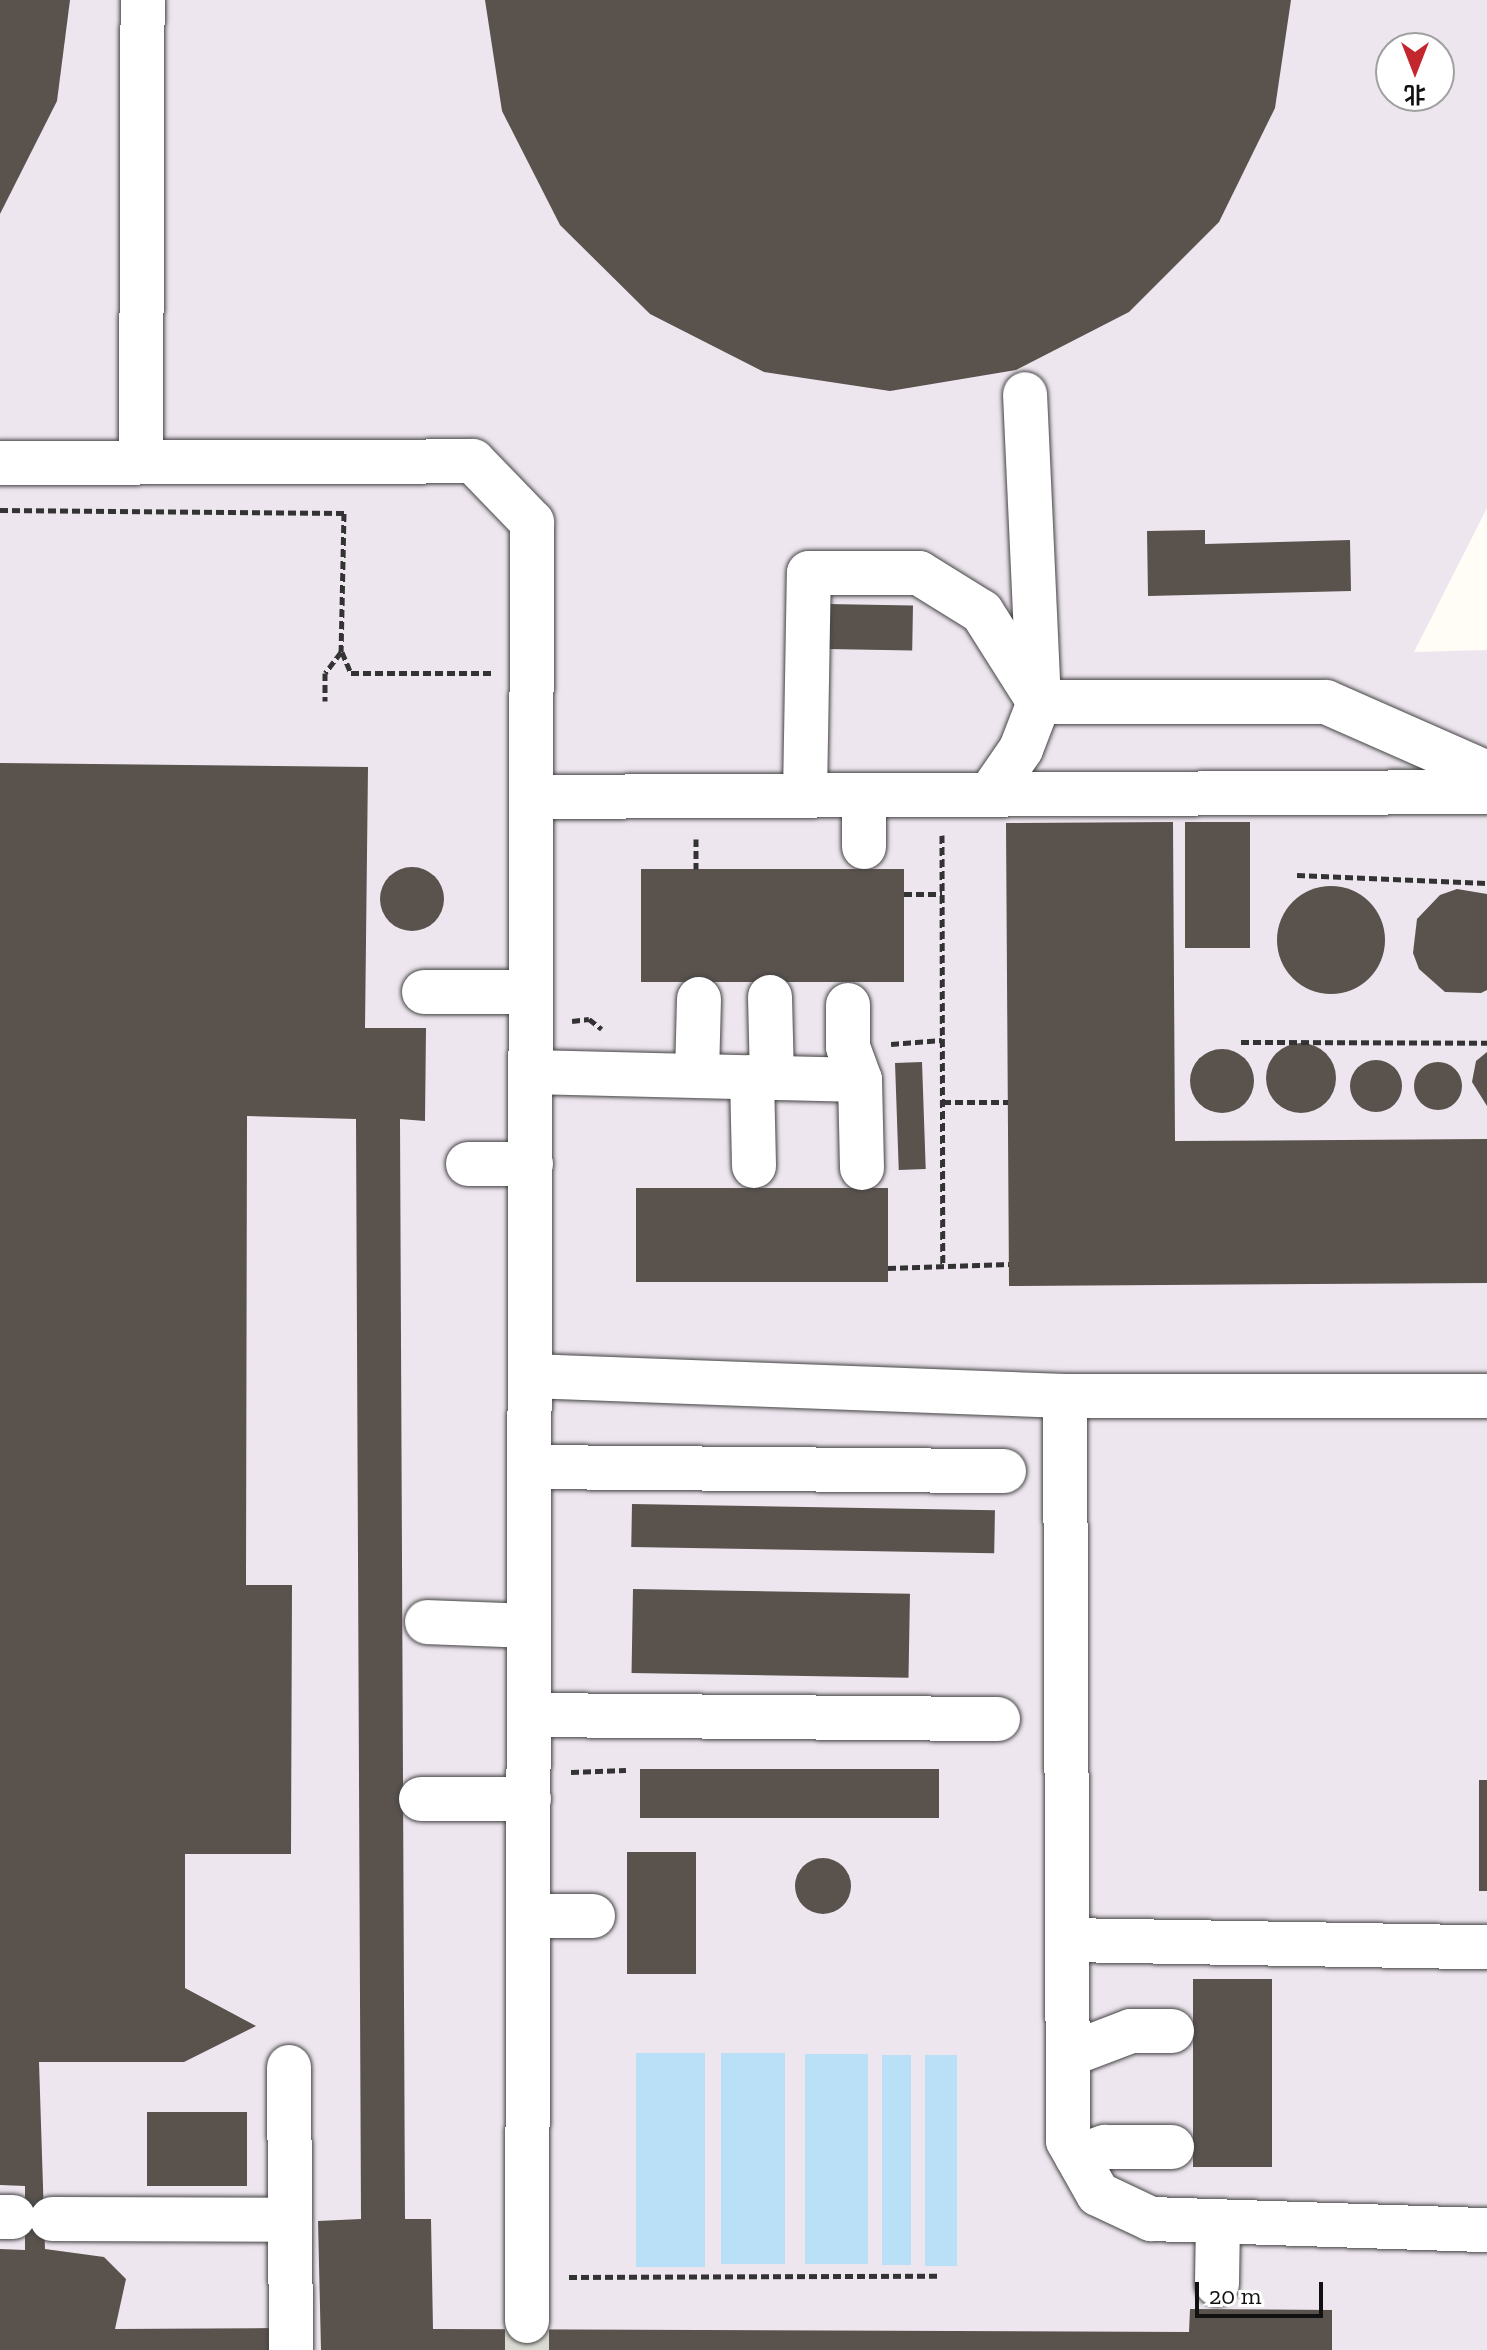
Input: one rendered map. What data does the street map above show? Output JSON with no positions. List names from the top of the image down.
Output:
{
  "scale_bar": "20 m",
  "north": "bottom"
}
